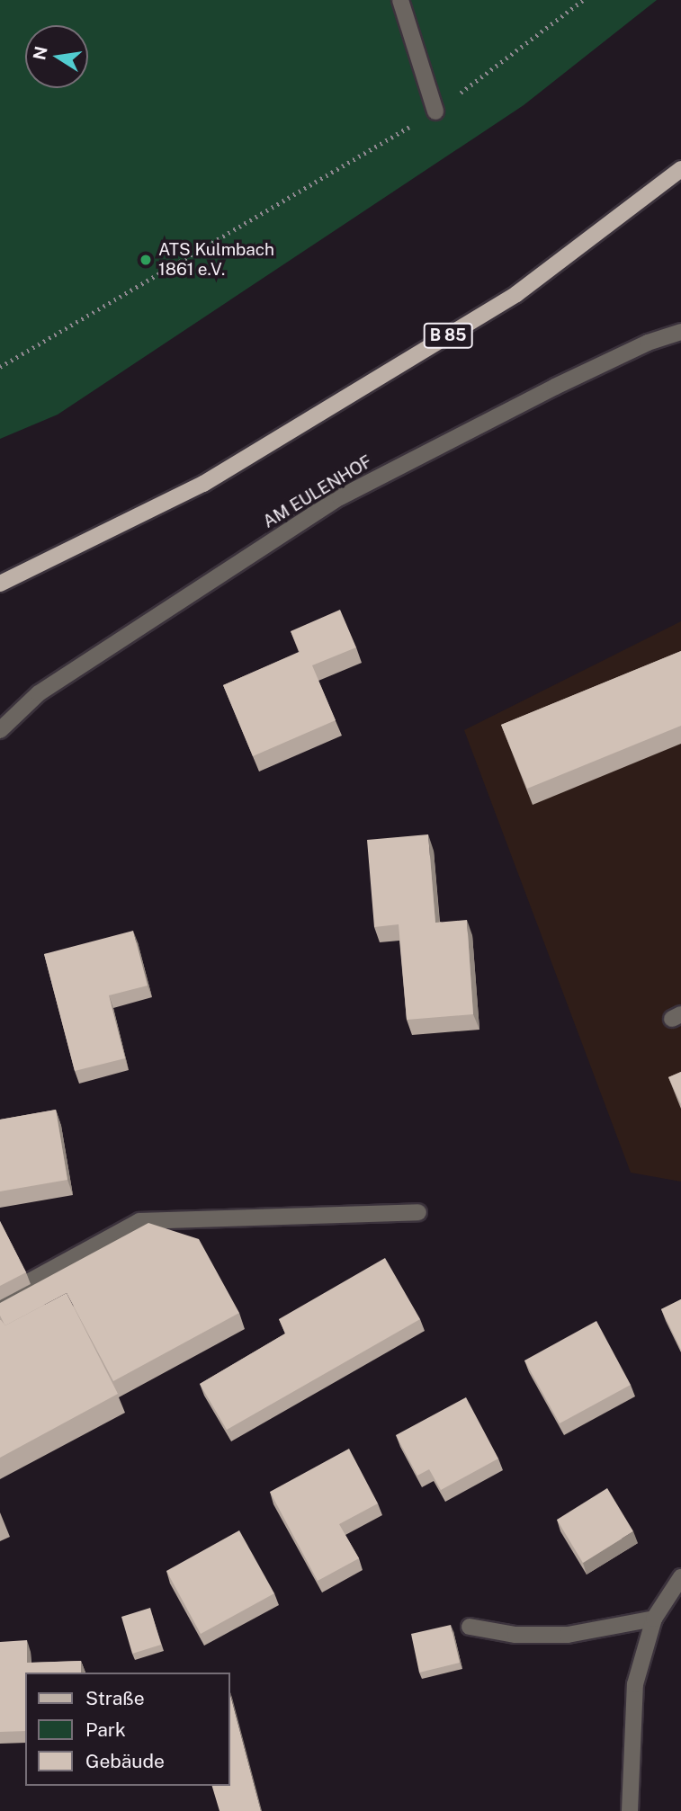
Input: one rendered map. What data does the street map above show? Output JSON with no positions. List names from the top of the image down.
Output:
{
  "streets": {
    "main road": ["B 85"],
    "street": ["AM EULENHOF"]
  },
  "places": ["ATS Kulmbach 1861 e.V."],
  "legend": ["Straße", "Park", "Gebäude"],
  "north": "left"
}
